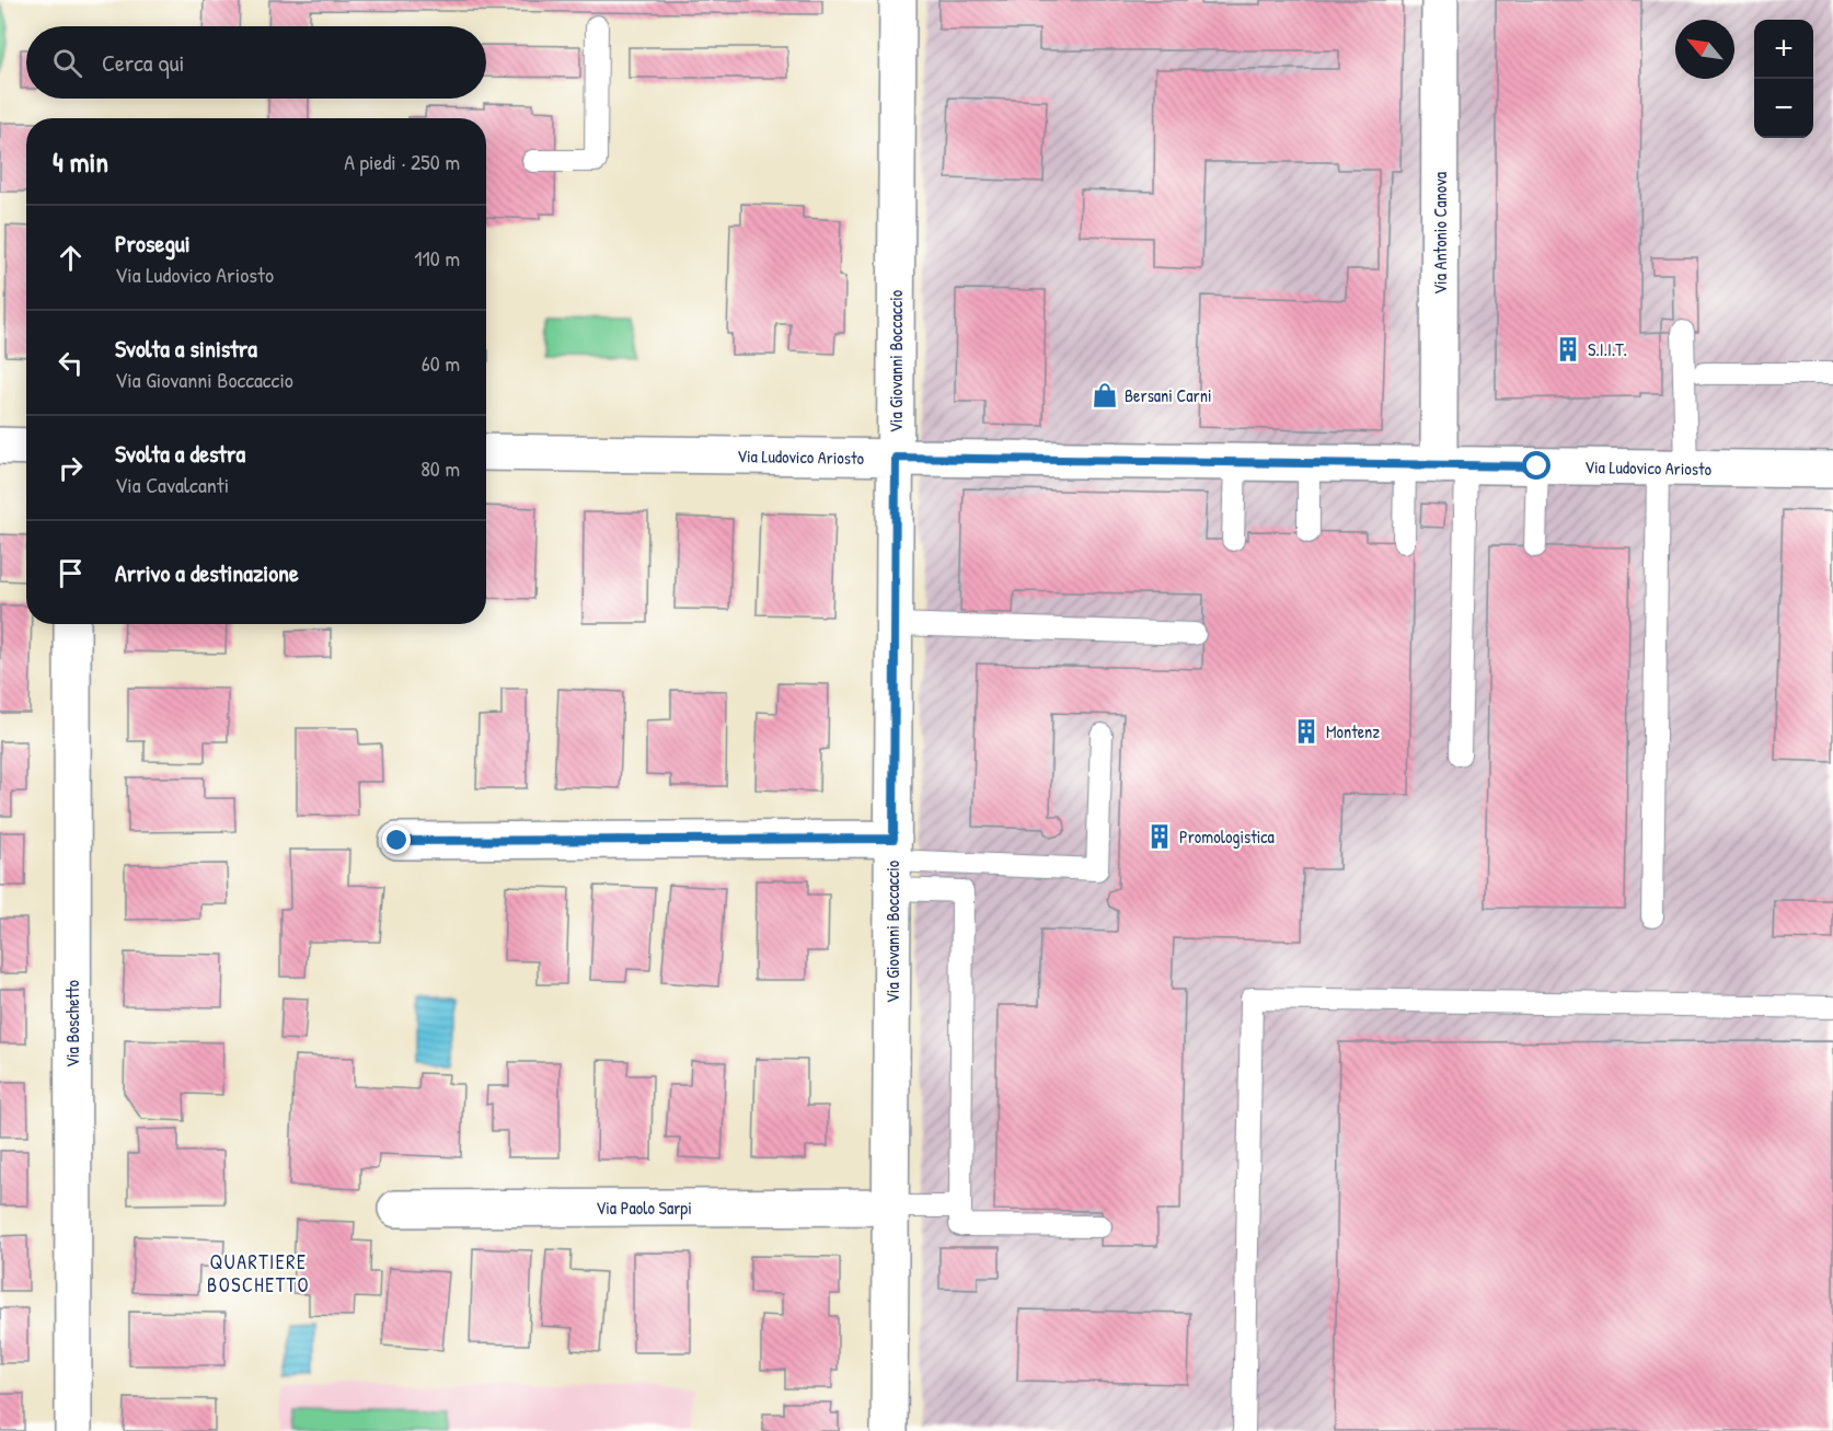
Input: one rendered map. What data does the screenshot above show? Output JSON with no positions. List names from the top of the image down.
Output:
{
  "streets": {
    "street": [
      "Via Antonio Canova",
      "Via Giovanni Boccaccio",
      "Via Ludovico Ariosto",
      "Via Boschetto",
      "Via Paolo Sarpi"
    ]
  },
  "crossings": [
    ["Via Antonio Canova", "Via Ludovico Ariosto"],
    ["Via Giovanni Boccaccio", "Via Ludovico Ariosto"],
    ["Via Giovanni Boccaccio", "Via Paolo Sarpi"]
  ],
  "districts": ["QUARTIERE BOSCHETTO"],
  "places": {
    "building": ["S.I.I.T.", "Montenz", "Promologistica"],
    "shop": ["Bersani Carni"]
  },
  "north": "top left",
  "page": {
    "map_buttons": ["+", "−"],
    "search": "Cerca qui",
    "heading": ["4 min", "A piedi · 250 m"],
    "list": [
      ["Prosegui", "Via Ludovico Ariosto", "110 m"],
      ["Svolta a sinistra", "Via Giovanni Boccaccio", "60 m"],
      ["Svolta a destra", "Via Cavalcanti", "80 m"],
      "Arrivo a destinazione"
    ]
  }
}
